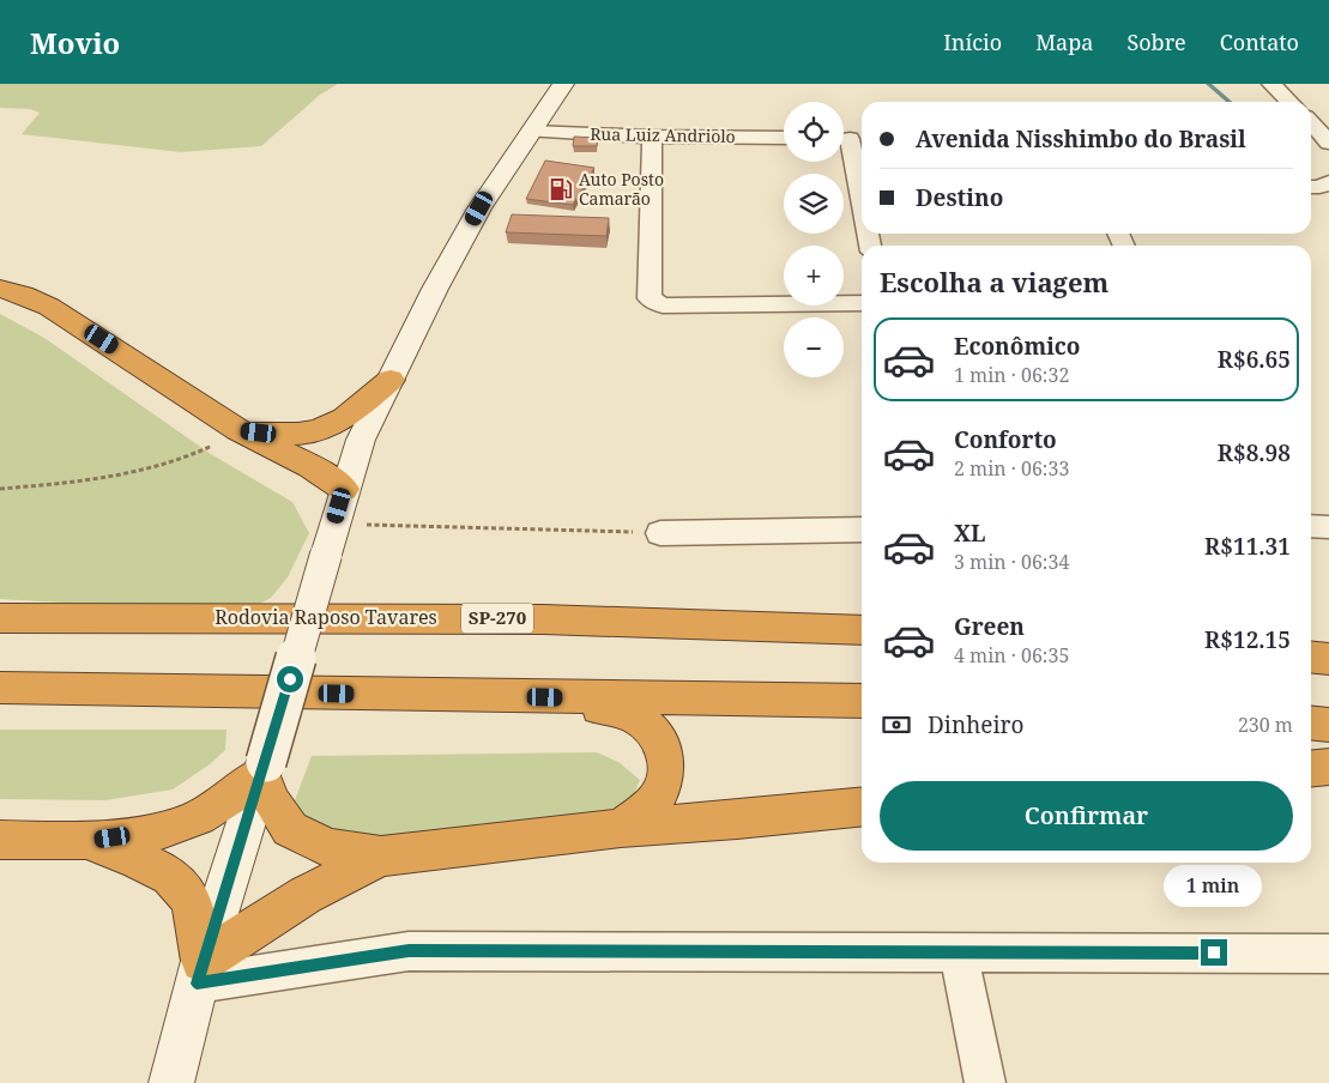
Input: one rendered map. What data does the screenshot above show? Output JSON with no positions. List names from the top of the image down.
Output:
{
  "streets": {
    "highway": ["Rodovia Raposo Tavares", "SP-270"],
    "street": ["Rua Luiz Andriolo"]
  },
  "places": {
    "fuel station": ["Auto Posto Camarão"]
  },
  "page": {
    "header": "Movio",
    "nav": [
      "Início",
      "Mapa",
      "Sobre",
      "Contato"
    ],
    "map_buttons": ["+", "−"],
    "banner": ["Avenida Nisshimbo do Brasil", "Destino"],
    "heading": "Escolha a viagem",
    "list": [
      {
        "name": "Econômico",
        "note": "1 min · 06:32",
        "value": "R$6.65"
      },
      {
        "name": "Conforto",
        "note": "2 min · 06:33",
        "value": "R$8.98"
      },
      {
        "name": "XL",
        "note": "3 min · 06:34",
        "value": "R$11.31"
      },
      {
        "name": "Green",
        "note": "4 min · 06:35",
        "value": "R$12.15"
      }
    ],
    "pay": ["Dinheiro", "230 m"],
    "buttons": "Confirmar",
    "bubble": "1 min"
  }
}
